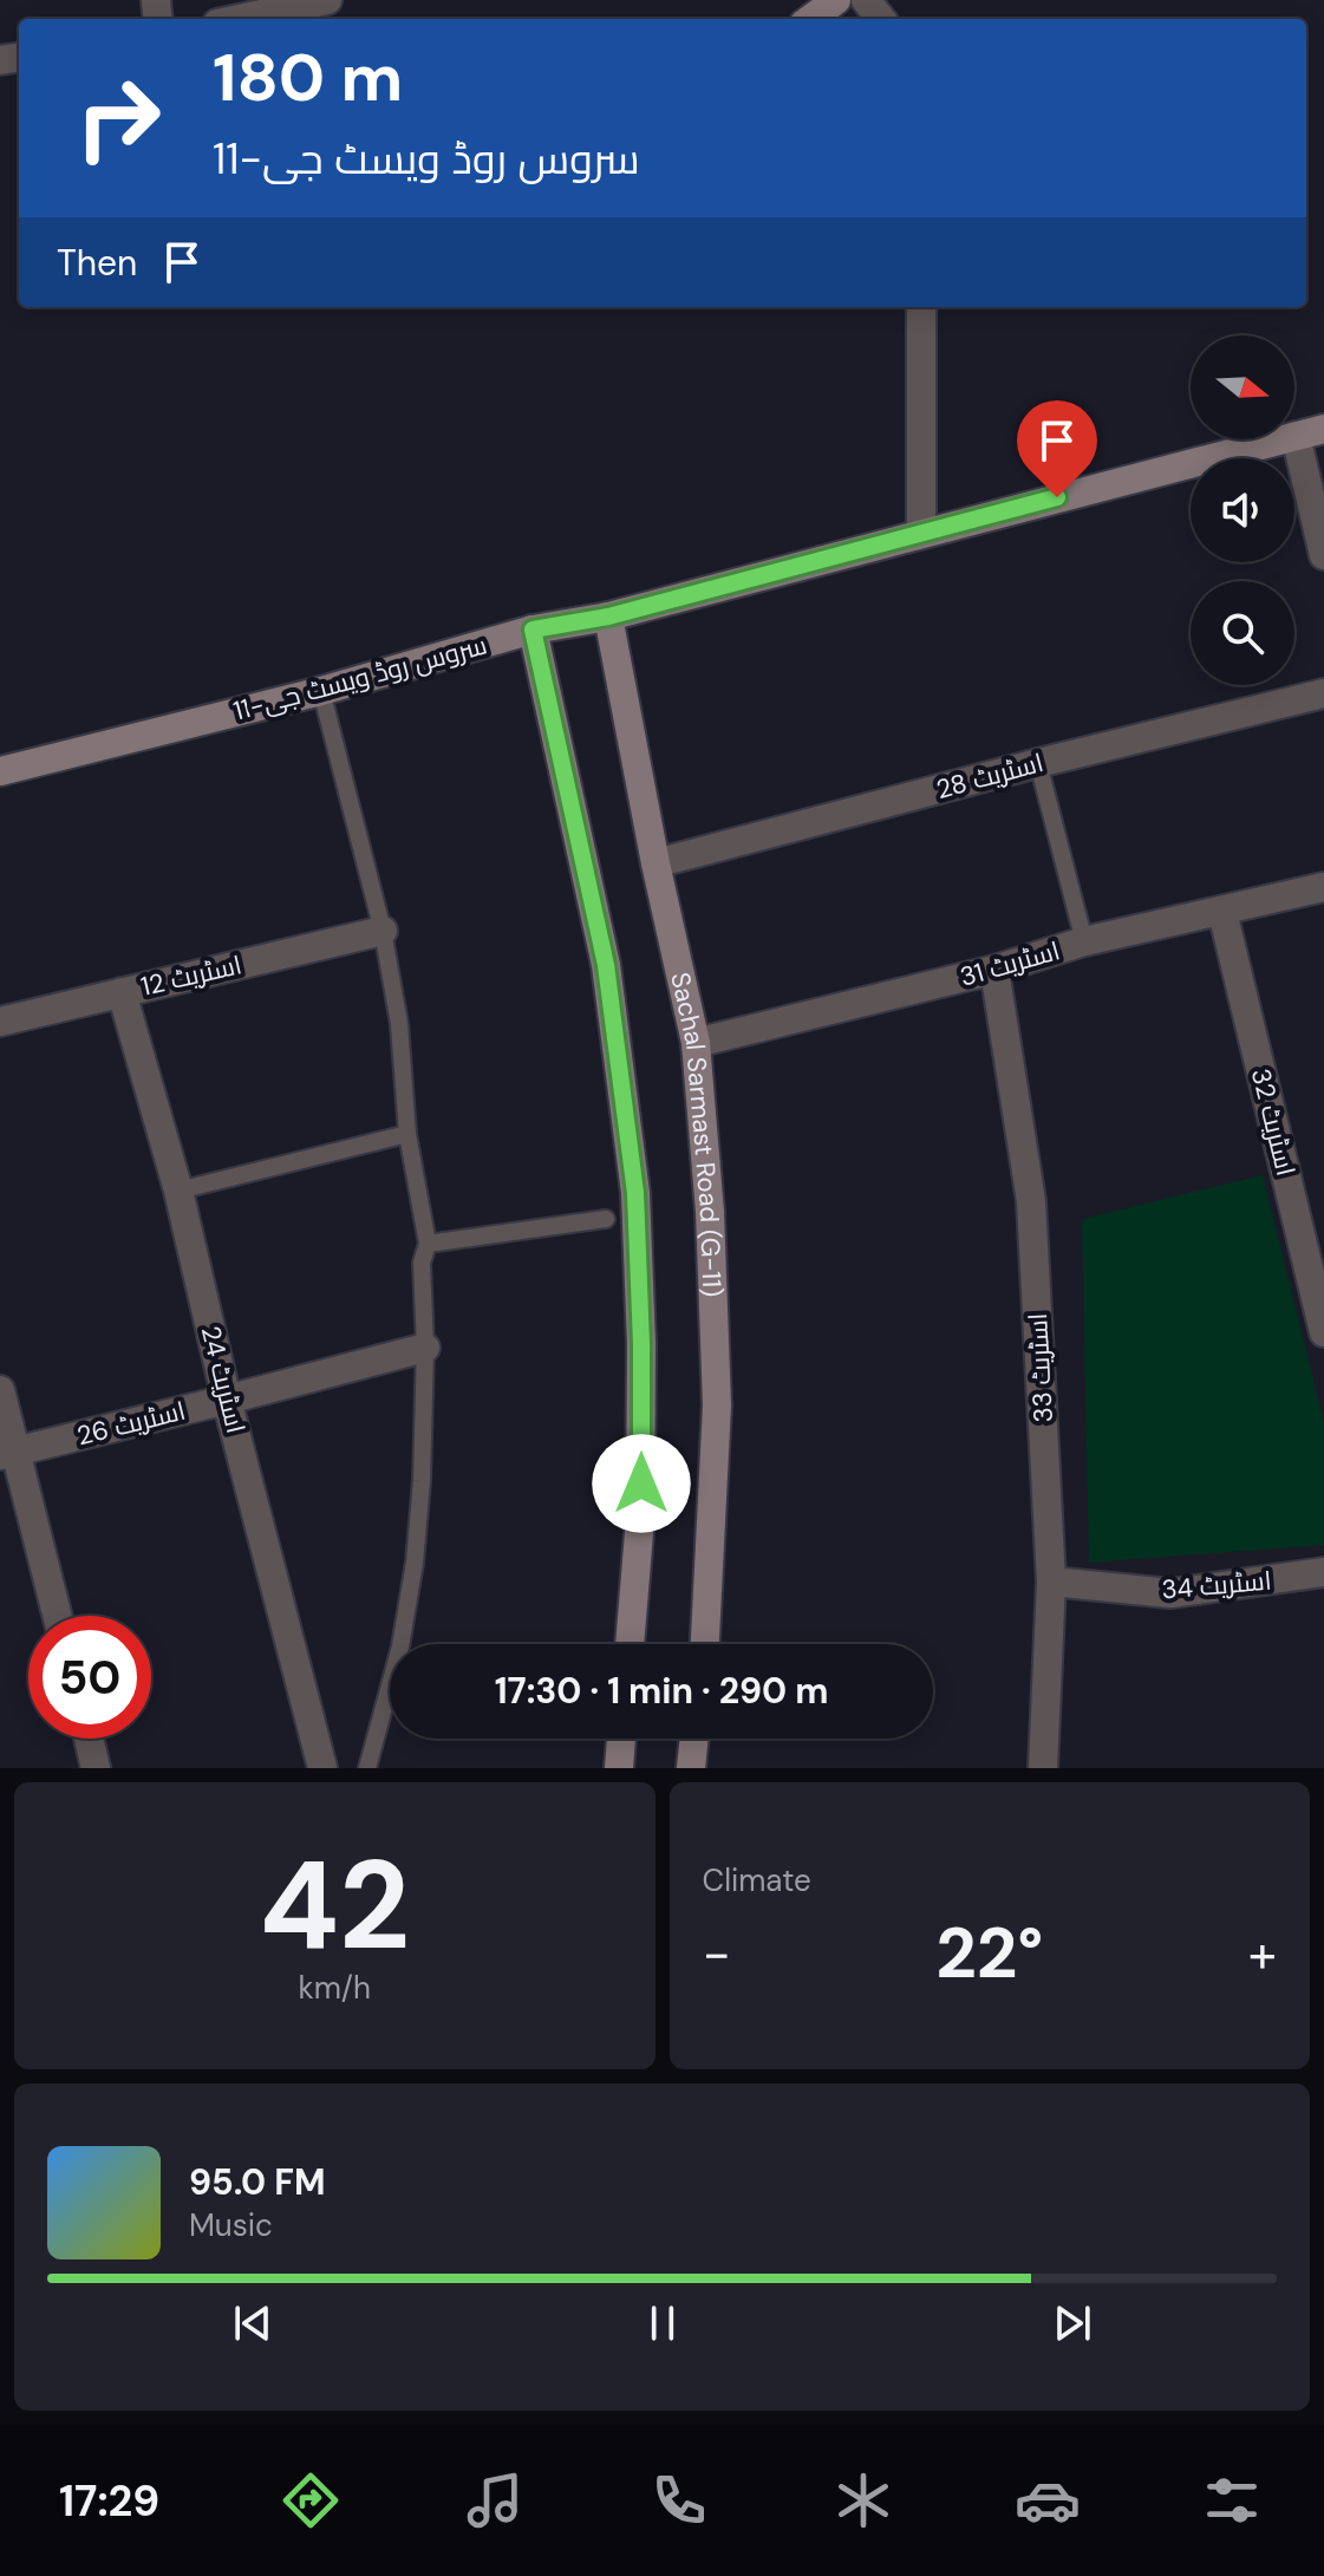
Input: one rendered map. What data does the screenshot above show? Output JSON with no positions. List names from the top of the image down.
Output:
{
  "streets": {
    "main road": ["سروس روڈ ویسٹ جی-11", "Sachal Sarmast Road (G-11)"],
    "street": [
      "اسٹریٹ 28",
      "اسٹریٹ 31",
      "اسٹریٹ 12",
      "اسٹریٹ 32",
      "اسٹریٹ 33",
      "اسٹریٹ 24",
      "اسٹریٹ 26",
      "اسٹریٹ 34"
    ]
  },
  "crossings": [
    ["سروس روڈ ویسٹ جی-11", "Sachal Sarmast Road (G-11)"],
    ["اسٹریٹ 28", "Sachal Sarmast Road (G-11)"],
    ["اسٹریٹ 31", "اسٹریٹ 32"],
    ["اسٹریٹ 31", "Sachal Sarmast Road (G-11)"],
    ["اسٹریٹ 31", "اسٹریٹ 33"],
    ["اسٹریٹ 12", "اسٹریٹ 24"],
    ["اسٹریٹ 33", "اسٹریٹ 34"],
    ["اسٹریٹ 24", "اسٹریٹ 26"]
  ],
  "north": "right",
  "page": {
    "turn": ["180 m", "سروس روڈ ویسٹ جی-11"],
    "then": "Then",
    "limit": "50",
    "trip": "17:30 · 1 min · 290 m",
    "tile": [
      ["42", "km/h"],
      "Climate"
    ],
    "heat": ["−", "22°", "+"],
    "song": ["95.0 FM", "Music"],
    "tabs": "17:29"
  }
}
